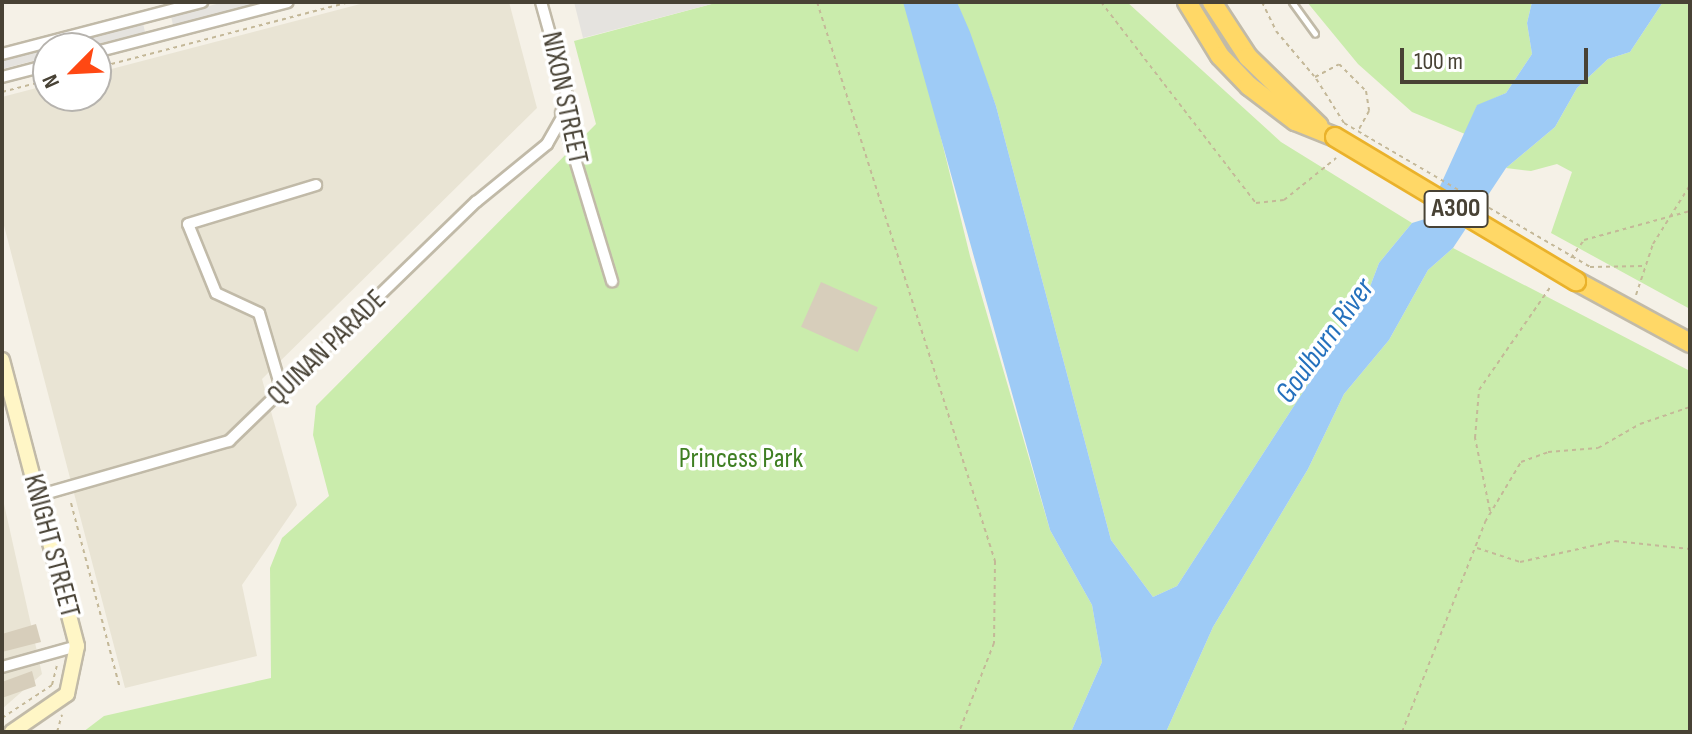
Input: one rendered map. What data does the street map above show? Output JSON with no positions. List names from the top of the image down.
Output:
{
  "streets": {
    "highway": ["A300"],
    "street": ["NIXON STREET", "QUINAN PARADE", "KNIGHT STREET"]
  },
  "crossings": [
    ["NIXON STREET", "QUINAN PARADE"],
    ["QUINAN PARADE", "KNIGHT STREET"]
  ],
  "water": ["Goulburn River"],
  "parks": ["Princess Park"],
  "scale_bar": "100 m",
  "north": "bottom left"
}
